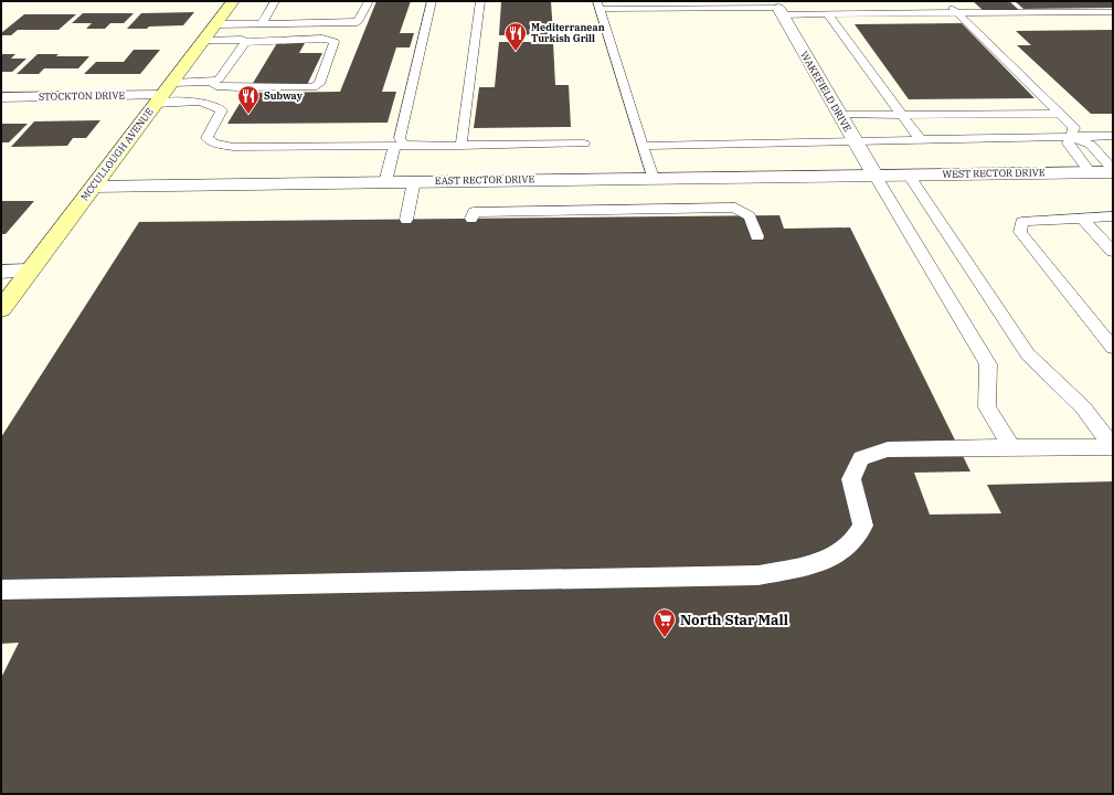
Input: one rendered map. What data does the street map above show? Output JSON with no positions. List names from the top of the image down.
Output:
{
  "streets": {
    "main road": ["MCCULLOUGH AVENUE"],
    "street": [
      "WAKEFIELD DRIVE",
      "STOCKTON DRIVE",
      "WEST RECTOR DRIVE",
      "EAST RECTOR DRIVE"
    ]
  },
  "crossings": [
    ["WAKEFIELD DRIVE", "WEST RECTOR DRIVE"],
    ["WAKEFIELD DRIVE", "EAST RECTOR DRIVE"],
    ["STOCKTON DRIVE", "MCCULLOUGH AVENUE"],
    ["MCCULLOUGH AVENUE", "EAST RECTOR DRIVE"],
    ["WEST RECTOR DRIVE", "EAST RECTOR DRIVE"]
  ],
  "places": {
    "restaurant": ["Mediterranean Turkish Grill", "Subway"],
    "supermarket": ["North Star Mall"]
  }
}
